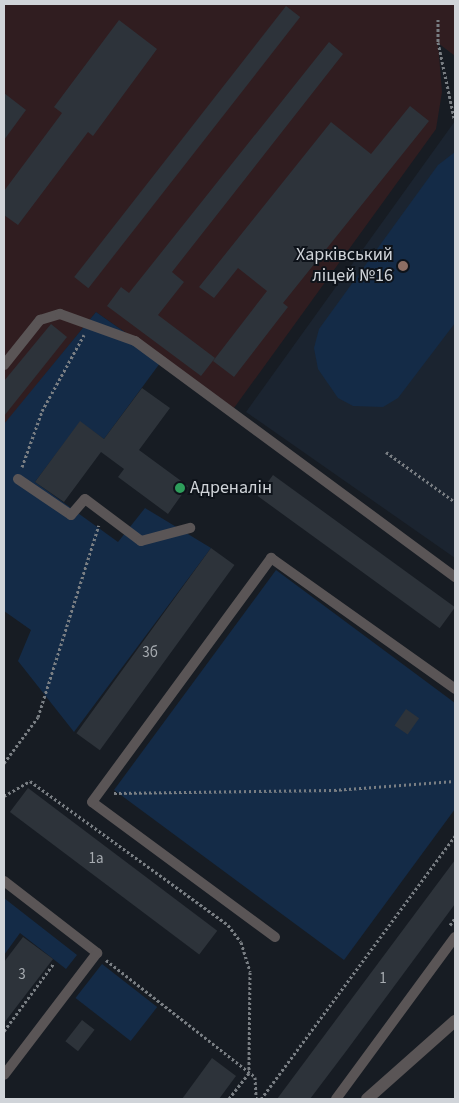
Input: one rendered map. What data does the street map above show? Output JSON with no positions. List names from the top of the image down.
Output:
{
  "places": ["Харківський ліцей №16", "Адреналін"],
  "house_numbers": [
    "3б",
    "1а",
    "3",
    "1"
  ]
}
